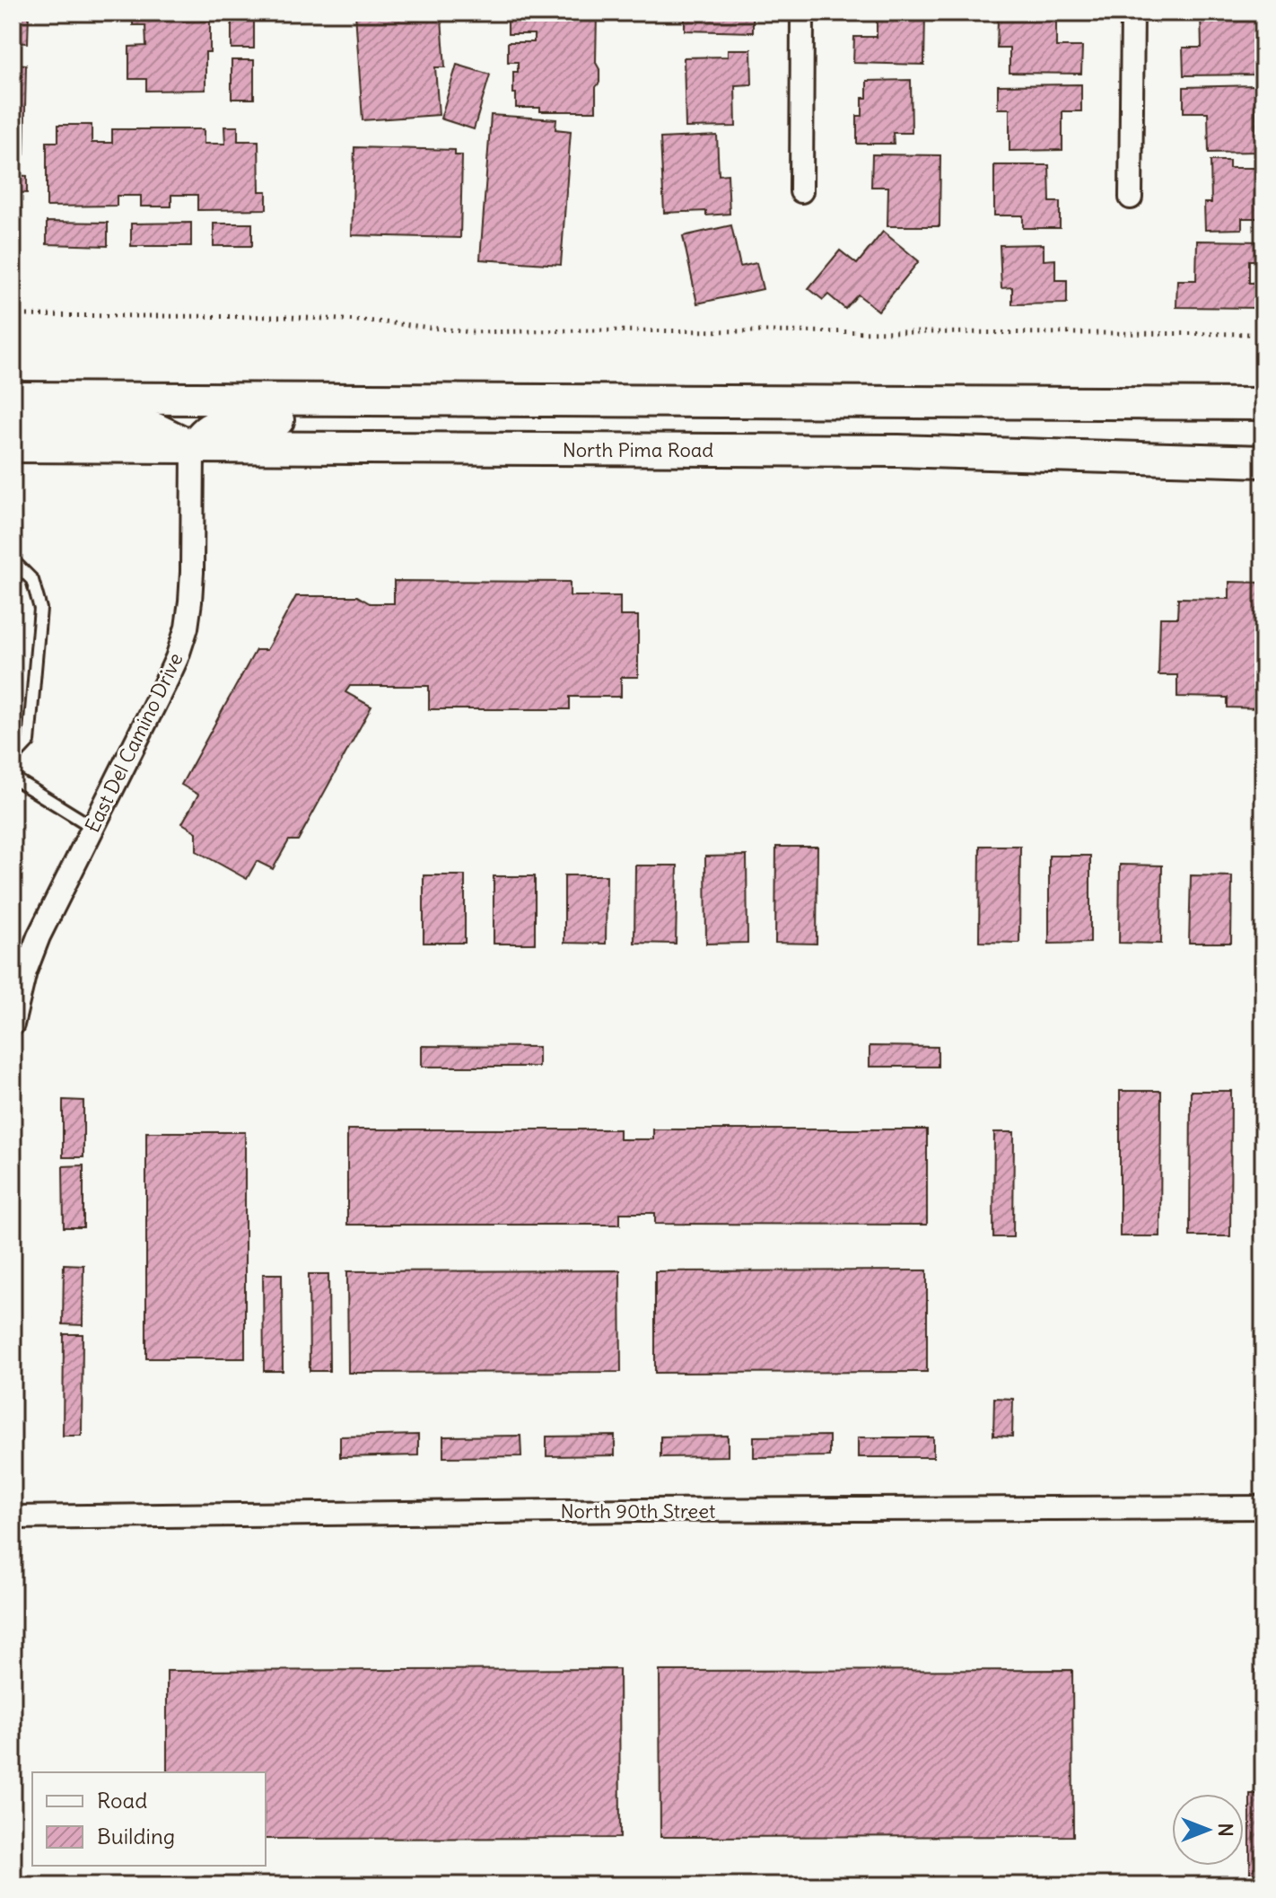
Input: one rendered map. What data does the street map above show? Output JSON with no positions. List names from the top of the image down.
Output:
{
  "streets": {
    "main road": ["North Pima Road"],
    "street": ["East Del Camino Drive", "North 90th Street"]
  },
  "crossings": [
    ["North Pima Road", "East Del Camino Drive"]
  ],
  "legend": ["Road", "Building"],
  "north": "right"
}
